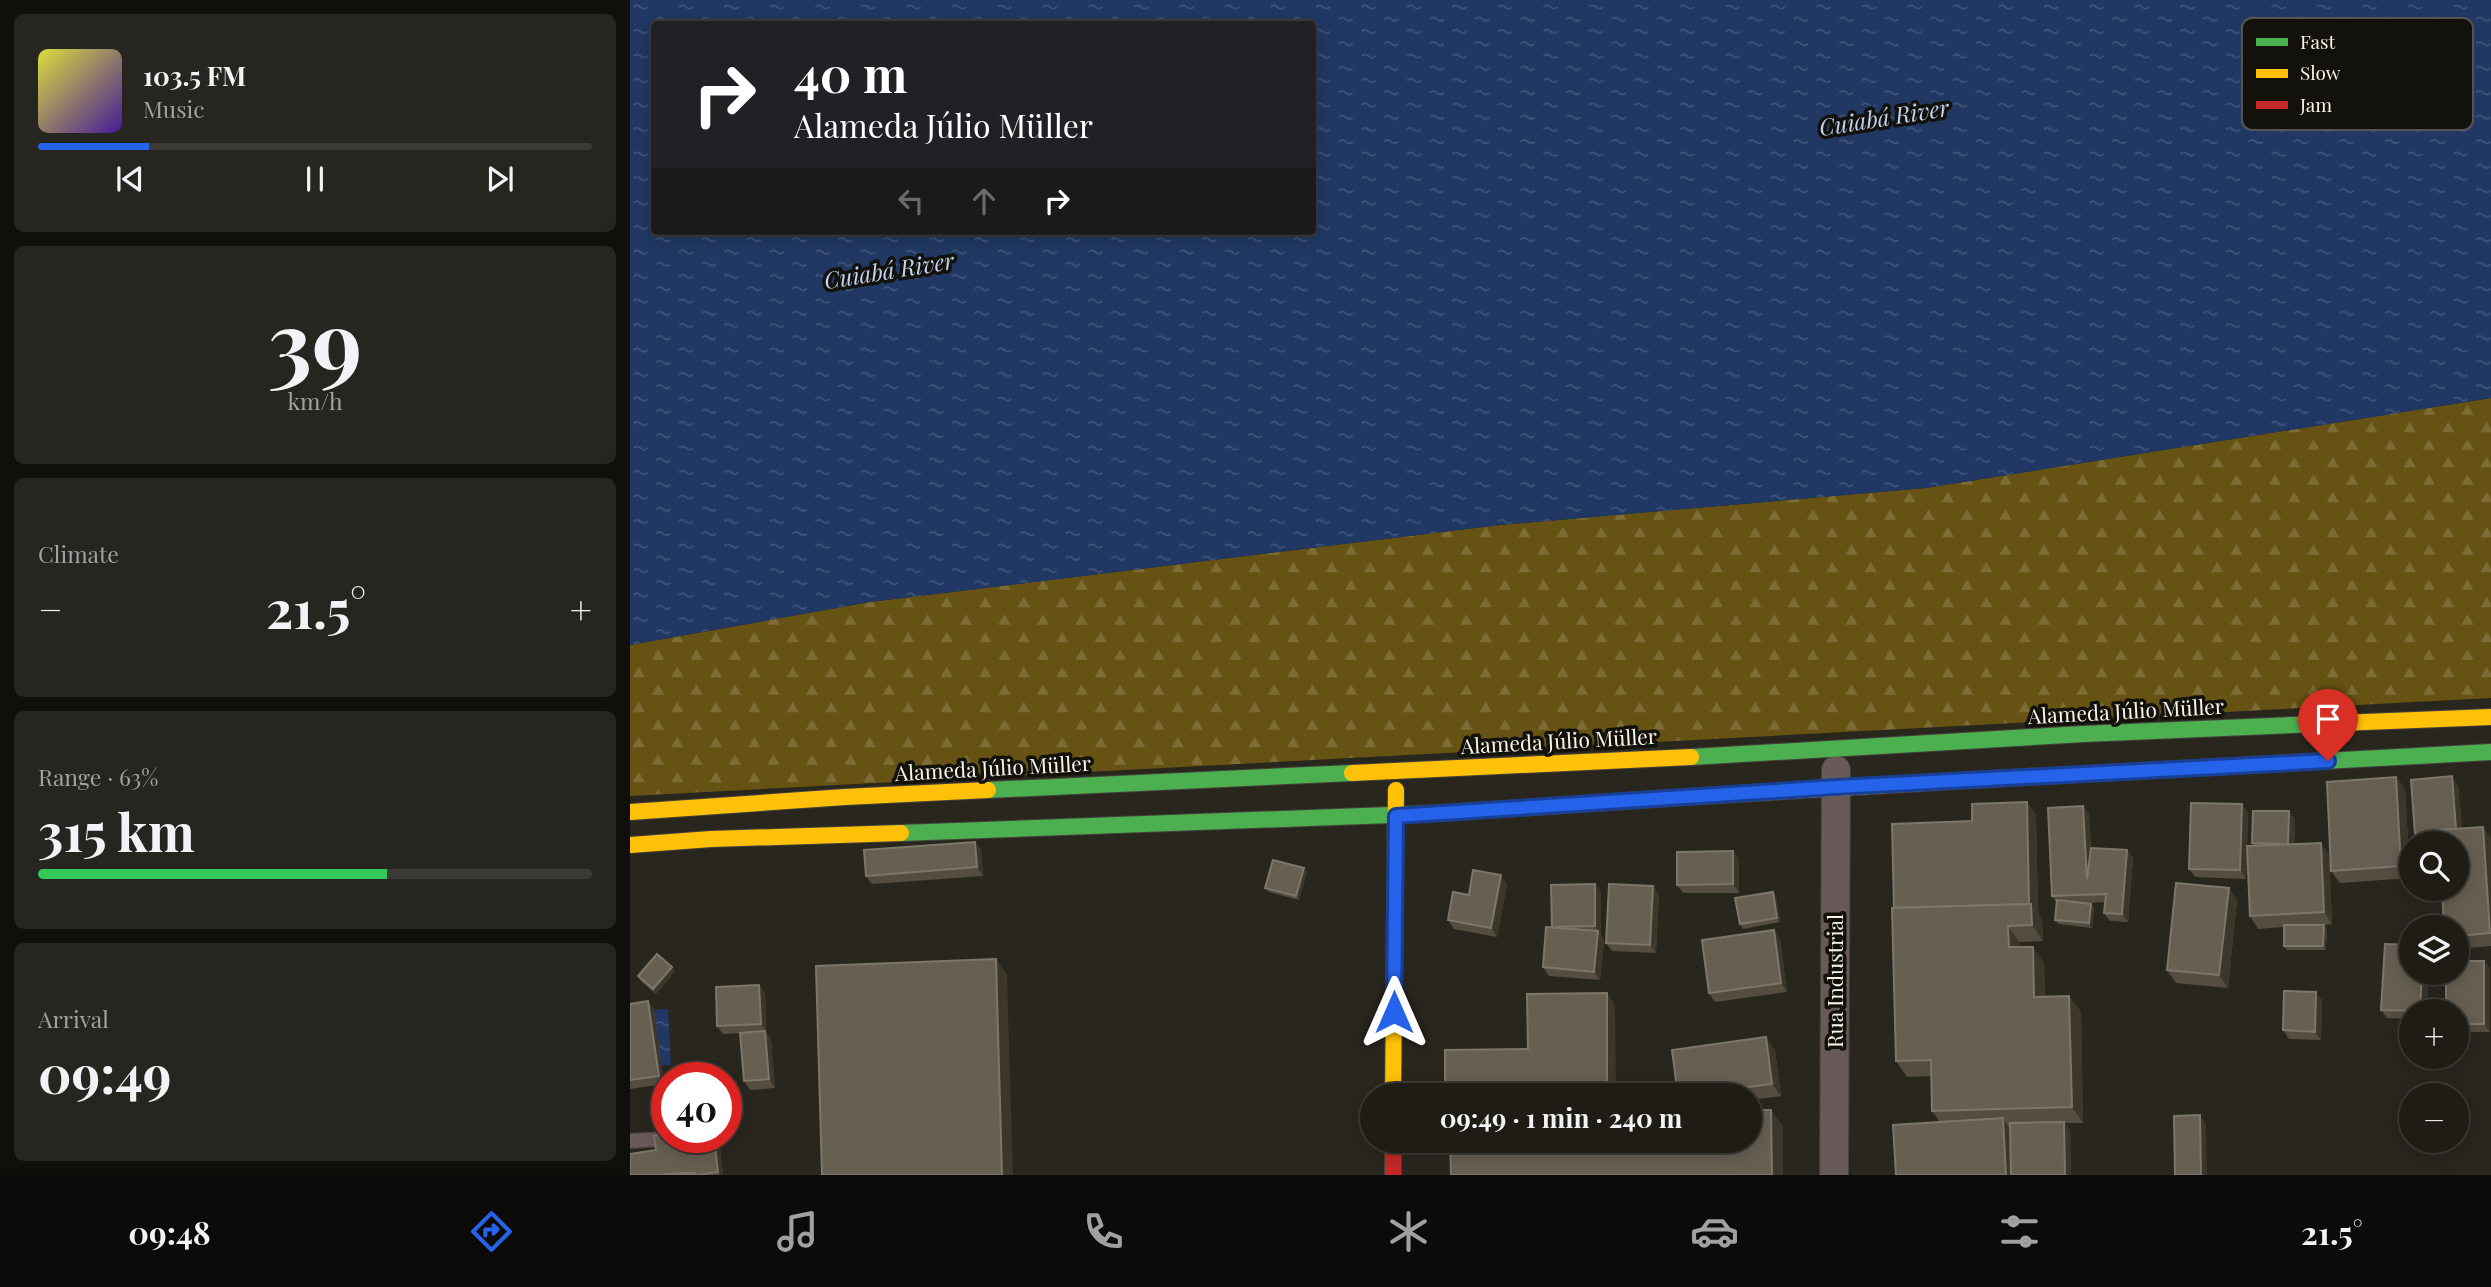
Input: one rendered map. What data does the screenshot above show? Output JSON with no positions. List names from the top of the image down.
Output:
{
  "streets": {
    "main road": ["Alameda Júlio Müller"],
    "street": ["Rua Industrial"]
  },
  "crossings": [
    ["Alameda Júlio Müller", "Rua Industrial"]
  ],
  "water": ["Cuiabá River"],
  "legend": ["Fast", "Slow", "Jam"],
  "page": {
    "turn": ["40 m", "Alameda Júlio Müller"],
    "song": ["103.5 FM", "Music"],
    "tile": [
      ["39", "km/h"],
      "Climate",
      ["Range · 63%", "315 km"],
      ["Arrival", "09:49"]
    ],
    "heat": ["−", "21.5°", "+"],
    "map_buttons": ["+", "−"],
    "limit": "40",
    "trip": "09:49 · 1 min · 240 m",
    "tabs": ["09:48", "21.5°"]
  }
}
